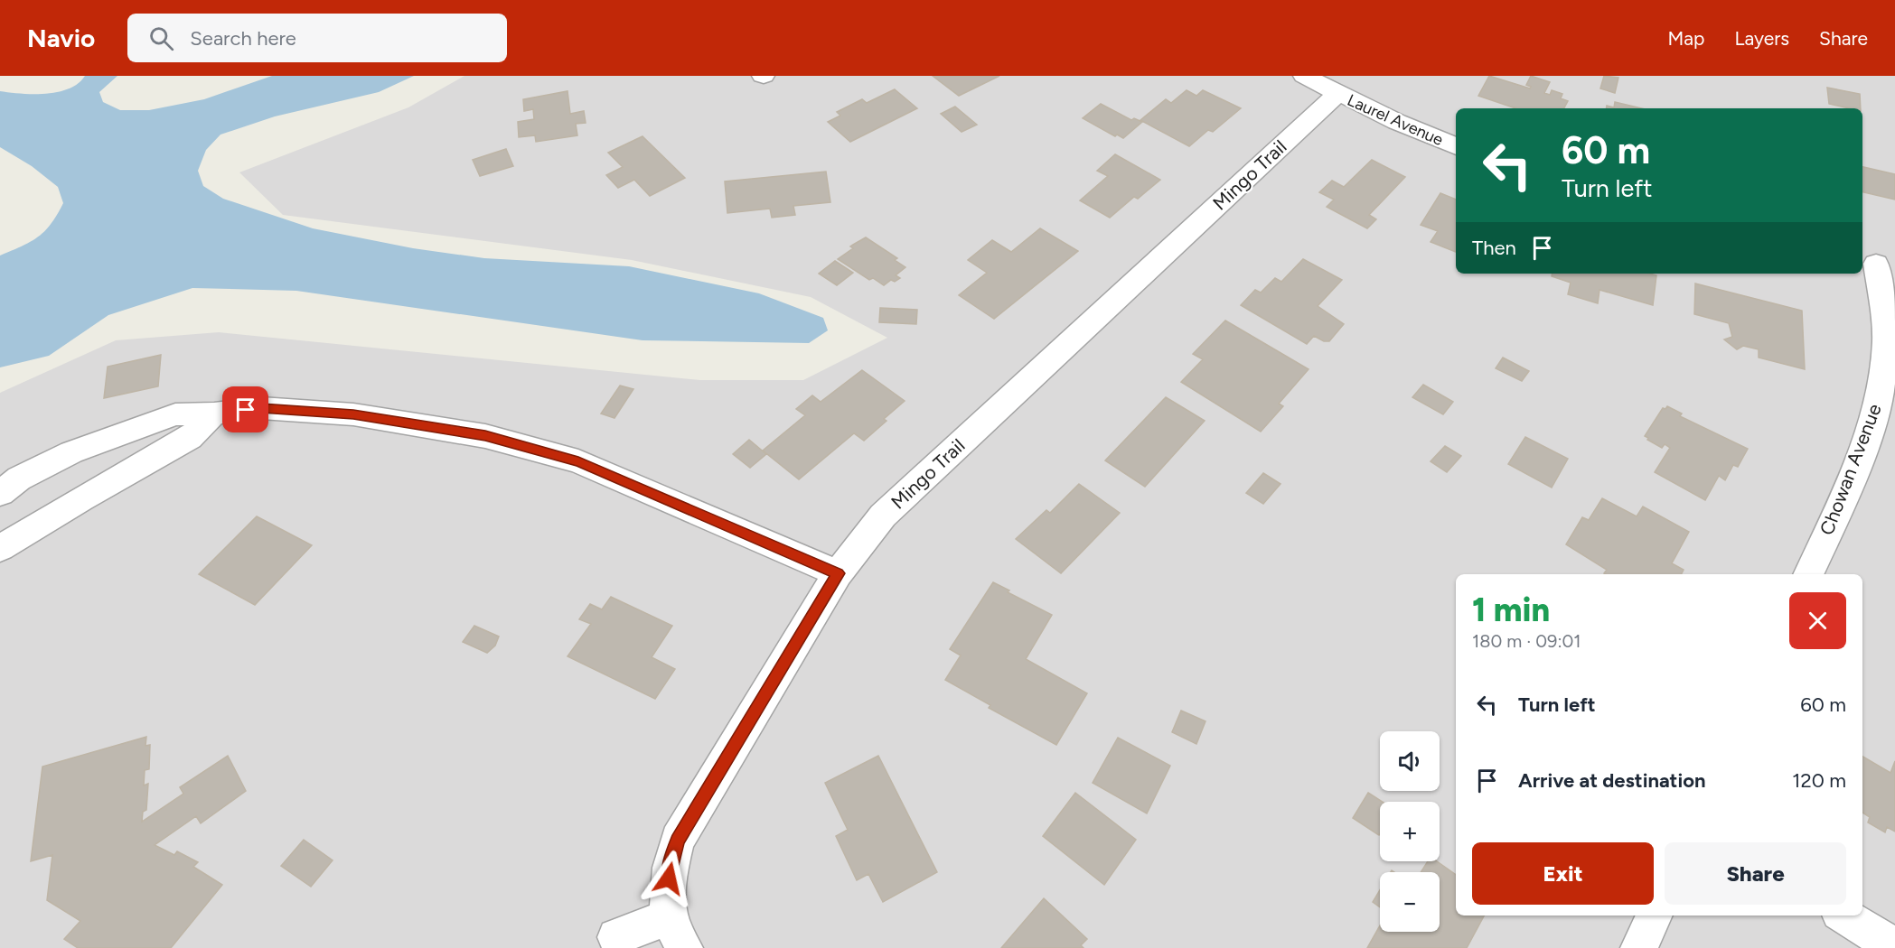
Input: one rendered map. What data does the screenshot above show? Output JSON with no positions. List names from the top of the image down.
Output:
{
  "streets": {
    "street": ["Laurel Avenue", "Mingo Trail", "Chowan Avenue"]
  },
  "crossings": [
    ["Laurel Avenue", "Mingo Trail"]
  ],
  "page": {
    "header": "Navio",
    "search": "Search here",
    "nav": ["Map", "Layers", "Share"],
    "turn": ["60 m", "Turn left"],
    "then": "Then",
    "heading": ["1 min", "180 m · 09:01"],
    "list": [
      {
        "name": "Turn left",
        "value": "60 m"
      },
      {
        "name": "Arrive at destination",
        "value": "120 m"
      }
    ],
    "map_buttons": ["+", "−"],
    "buttons": ["Exit", "Share"]
  }
}
